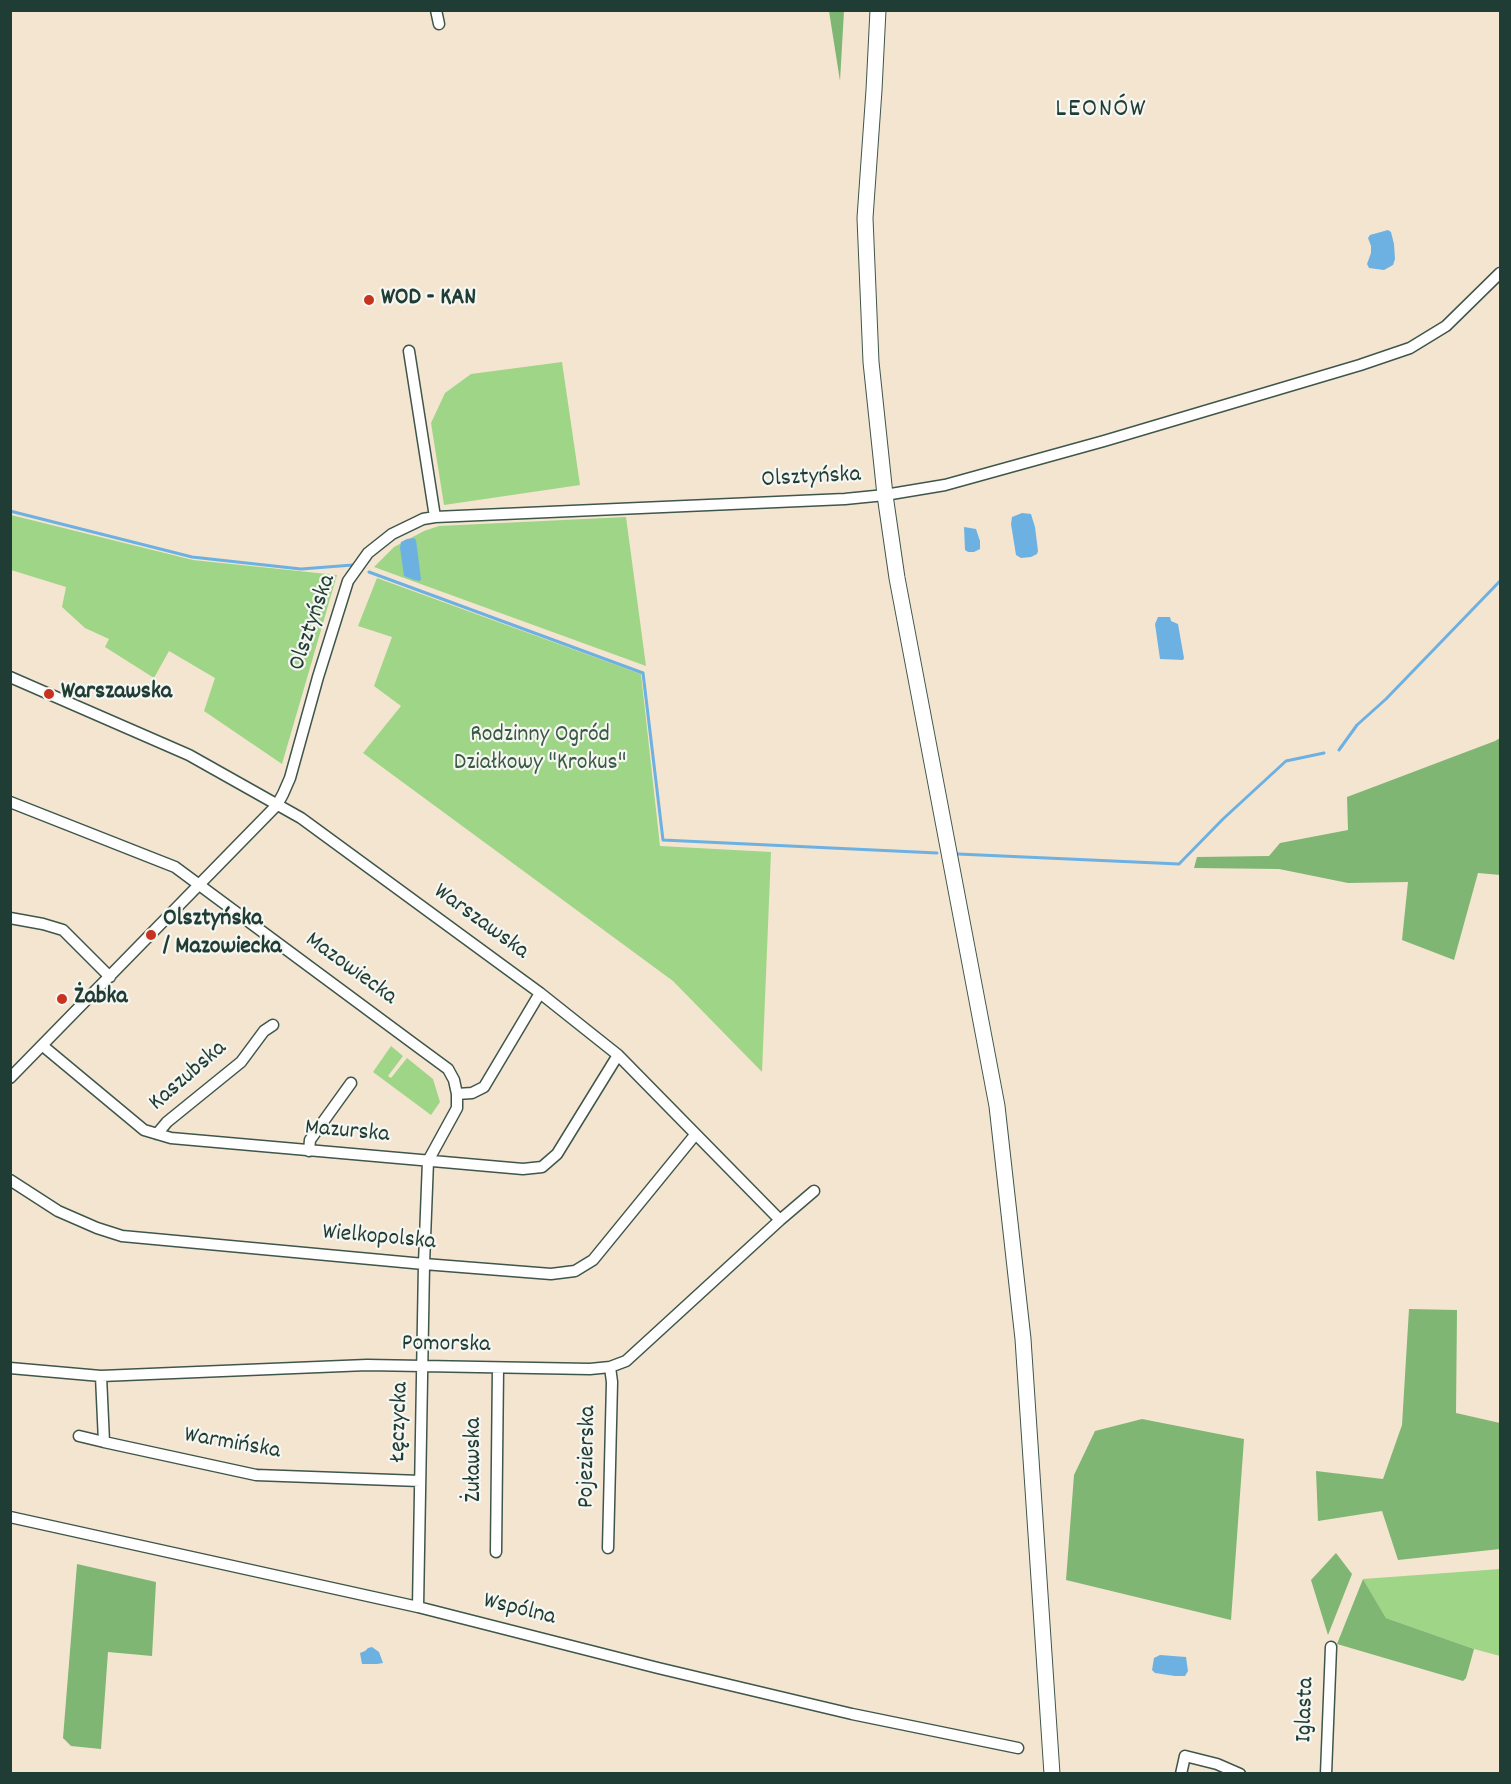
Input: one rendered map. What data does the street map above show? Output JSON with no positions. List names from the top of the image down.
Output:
{
  "streets": {
    "street": [
      "Olsztyńska",
      "Warszawska",
      "Mazowiecka",
      "Kaszubska",
      "Mazurska",
      "Wielkopolska",
      "Pomorska",
      "Łęczycka",
      "Warmińska",
      "Pojezierska",
      "Żuławska",
      "Wspólna",
      "Iglasta"
    ]
  },
  "crossings": [
    ["Olsztyńska", "Warszawska"],
    ["Olsztyńska", "Mazowiecka"],
    ["Olsztyńska", "Mazurska"],
    ["Warszawska", "Mazurska"],
    ["Warszawska", "Wielkopolska"],
    ["Warszawska", "Pomorska"],
    ["Mazowiecka", "Łęczycka"],
    ["Kaszubska", "Mazurska"],
    ["Mazurska", "Łęczycka"],
    ["Wielkopolska", "Łęczycka"],
    ["Pomorska", "Łęczycka"],
    ["Pomorska", "Pojezierska"],
    ["Pomorska", "Żuławska"],
    ["Łęczycka", "Warmińska"],
    ["Łęczycka", "Wspólna"]
  ],
  "districts": ["LEONÓW"],
  "parks": ["Rodzinny Ogród Działkowy \"Krokus\""],
  "places": [
    "WOD - KAN",
    "Warszawska",
    "Olsztyńska / Mazowiecka",
    "Żabka"
  ]
}
